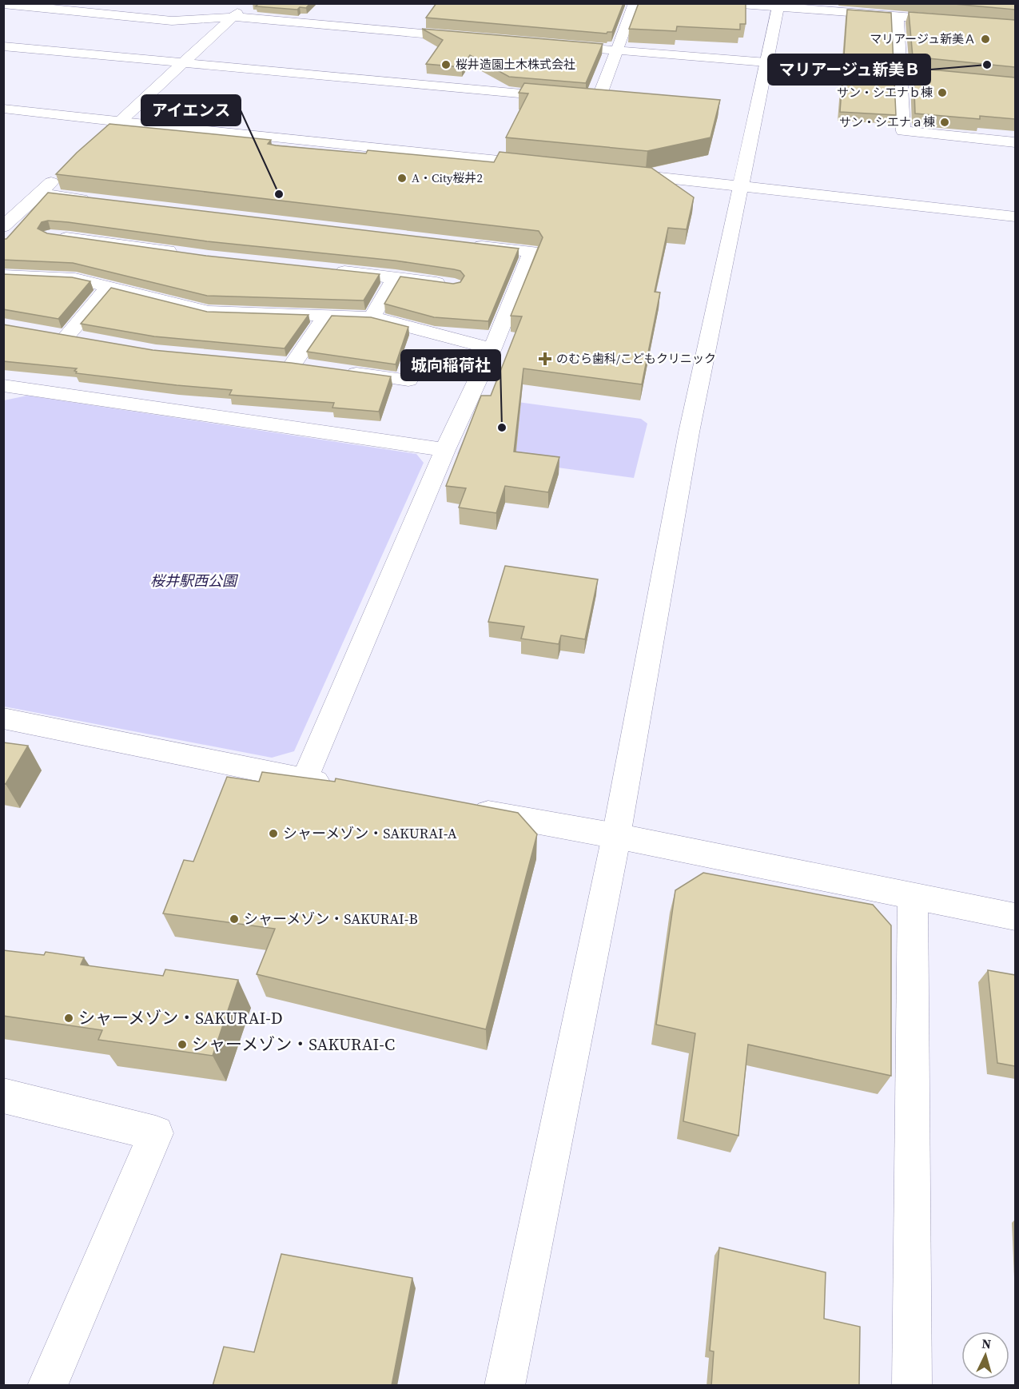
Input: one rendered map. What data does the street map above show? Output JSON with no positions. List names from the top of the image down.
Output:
{
  "parks": ["桜井駅西公園"],
  "places": {
    "other": [
      "マリアージュ新美Ａ",
      "桜井造園土木株式会社",
      "マリアージュ新美Ｂ",
      "サン・シエナｂ棟",
      "サン・シエナａ棟",
      "A・City桜井2",
      "アイエンス",
      "城向稲荷社",
      "シャーメゾン・SAKURAI-A",
      "シャーメゾン・SAKURAI-B",
      "シャーメゾン・SAKURAI-D",
      "シャーメゾン・SAKURAI-C"
    ],
    "health": ["のむら歯科/こどもクリニック"]
  },
  "north": "top"
}
